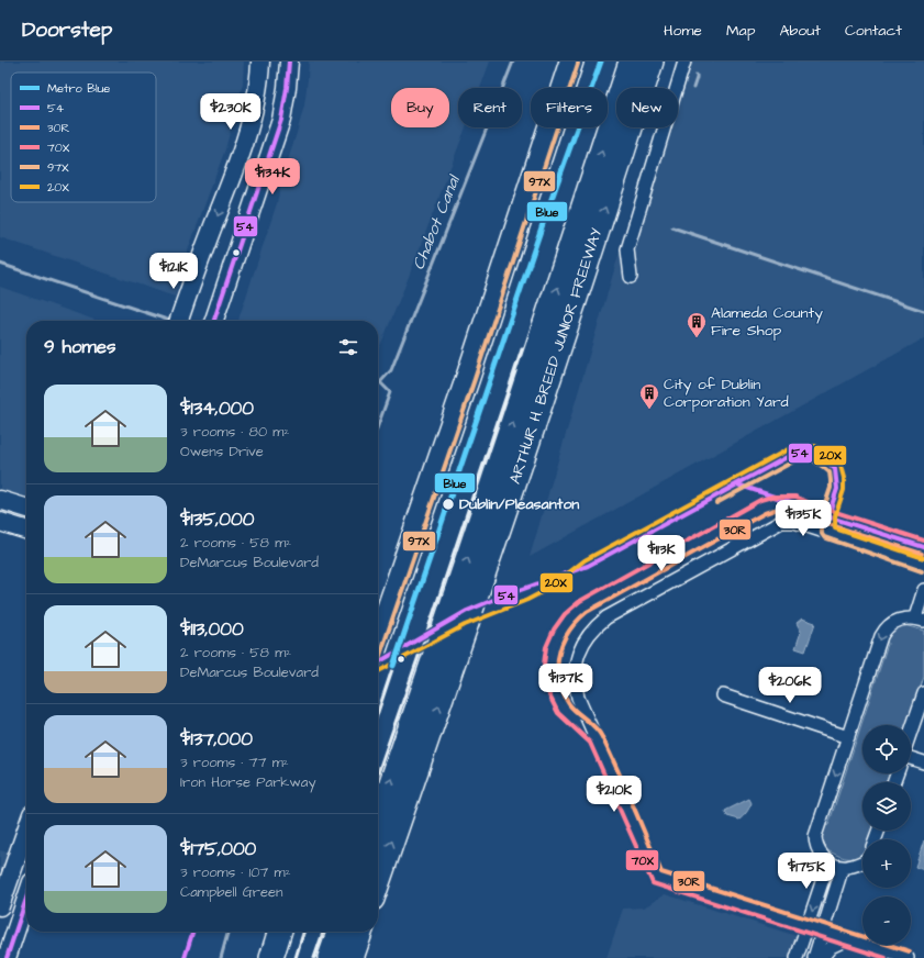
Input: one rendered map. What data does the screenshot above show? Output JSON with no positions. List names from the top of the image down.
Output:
{
  "streets": {
    "highway": ["ARTHUR H. BREED JUNIOR FREEWAY"]
  },
  "water": ["Chabot Canal"],
  "places": {
    "building": ["Alameda County Fire Shop", "City of Dublin Corporation Yard"],
    "other": ["Dublin/Pleasanton"]
  },
  "lines": [
    "metro line Blue",
    "transit line 54",
    "transit line 97X",
    "transit line 20X",
    "transit line 70X",
    "transit line 30R"
  ],
  "legend": [
    "Metro Blue",
    "54",
    "30R",
    "70X",
    "97X",
    "20X"
  ],
  "page": {
    "header": "Doorstep",
    "nav": [
      "Home",
      "Map",
      "About",
      "Contact"
    ],
    "chip": [
      "Buy",
      "Rent",
      "Filters",
      "New"
    ],
    "price": [
      "$230K",
      "$134K",
      "$121K",
      "$135K",
      "$113K",
      "$137K",
      "$206K",
      "$210K",
      "$175K"
    ],
    "heading": "9 homes",
    "list": [
      {
        "name": "$134,000",
        "note": "3 rooms · 80 m² · Owens Drive"
      },
      {
        "name": "$135,000",
        "note": "2 rooms · 58 m² · DeMarcus Boulevard"
      },
      {
        "name": "$113,000",
        "note": "2 rooms · 58 m² · DeMarcus Boulevard"
      },
      {
        "name": "$137,000",
        "note": "3 rooms · 77 m² · Iron Horse Parkway"
      },
      {
        "name": "$175,000",
        "note": "3 rooms · 107 m² · Campbell Green"
      }
    ],
    "map_buttons": ["+", "−"]
  }
}
